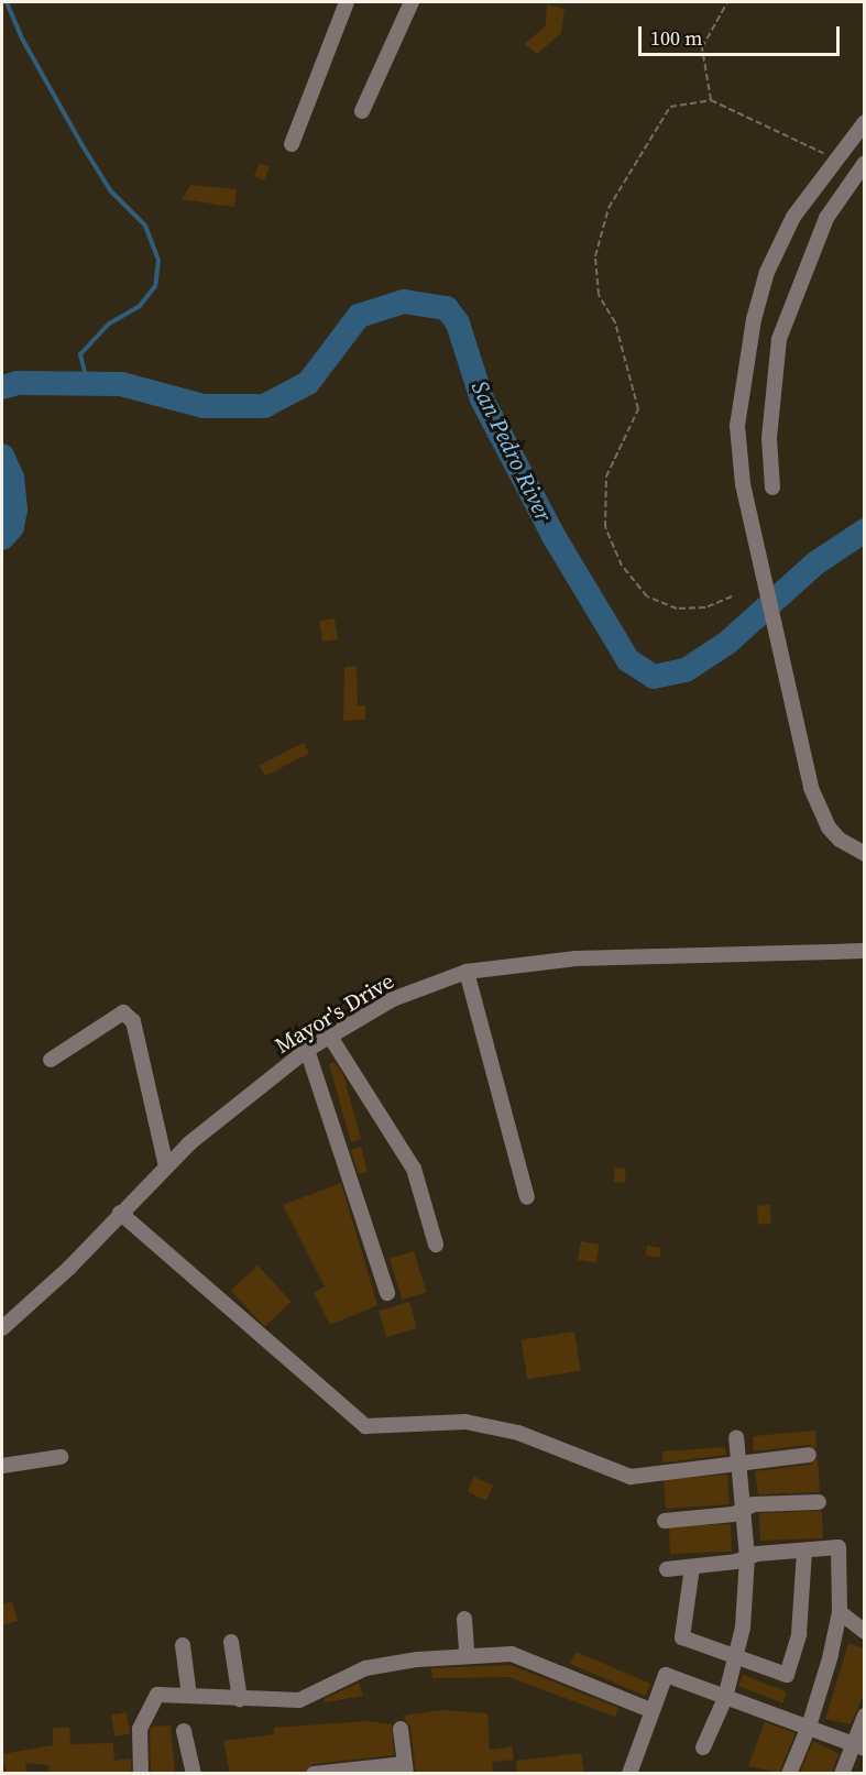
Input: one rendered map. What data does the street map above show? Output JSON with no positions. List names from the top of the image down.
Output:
{
  "streets": {
    "street": ["Mayor's Drive"]
  },
  "water": ["San Pedro River"],
  "scale_bar": "100 m"
}
